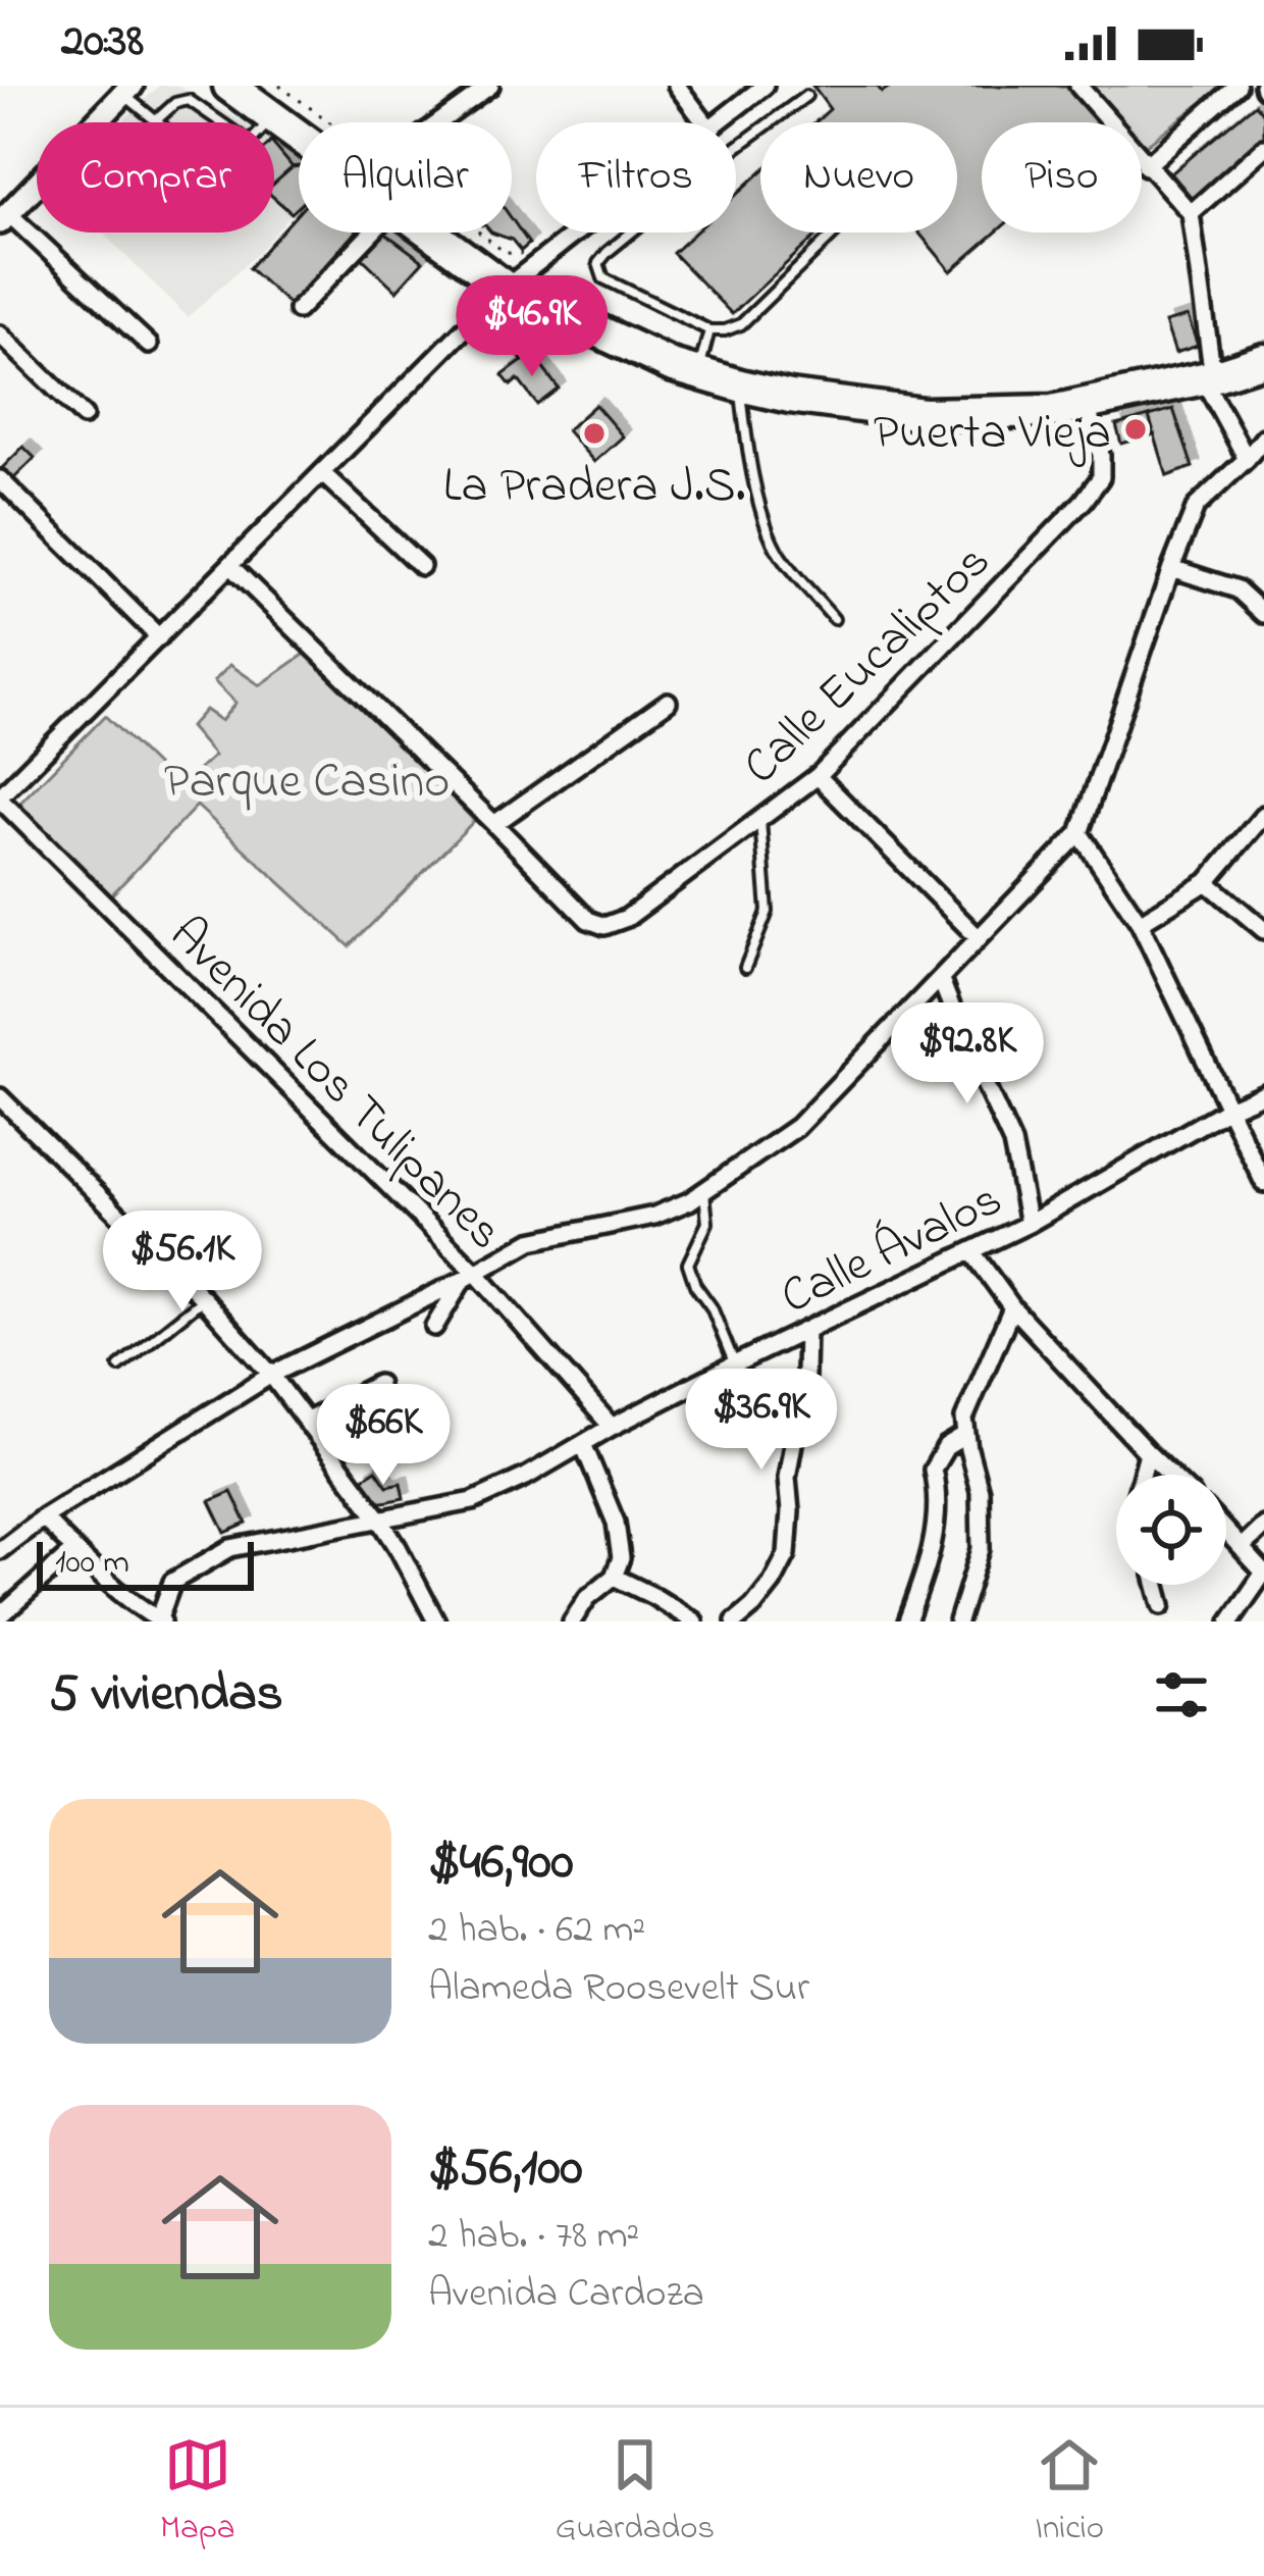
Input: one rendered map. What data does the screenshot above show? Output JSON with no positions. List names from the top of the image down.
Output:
{
  "streets": {
    "street": ["Calle Eucaliptos", "Avenida Los Tulipanes", "Calle Ávalos"]
  },
  "crossings": [
    ["Avenida Los Tulipanes", "Calle Ávalos"]
  ],
  "parks": ["Parque Casino"],
  "places": ["Puerta Vieja", "La Pradera J.S."],
  "scale_bar": "100 m",
  "page": {
    "status": "20:38",
    "chip": [
      "Comprar",
      "Alquilar",
      "Filtros",
      "Nuevo",
      "Piso"
    ],
    "price": [
      "$46.9K",
      "$92.8K",
      "$56.1K",
      "$36.9K",
      "$66K"
    ],
    "scale": "100 m",
    "heading": "5 viviendas",
    "list": [
      {
        "name": "$46,900",
        "note": "2 hab. · 62 m² · Alameda Roosevelt Sur"
      },
      {
        "name": "$56,100",
        "note": "2 hab. · 78 m² · Avenida Cardoza"
      }
    ],
    "tabs": ["Mapa", "Guardados", "Inicio"]
  }
}
